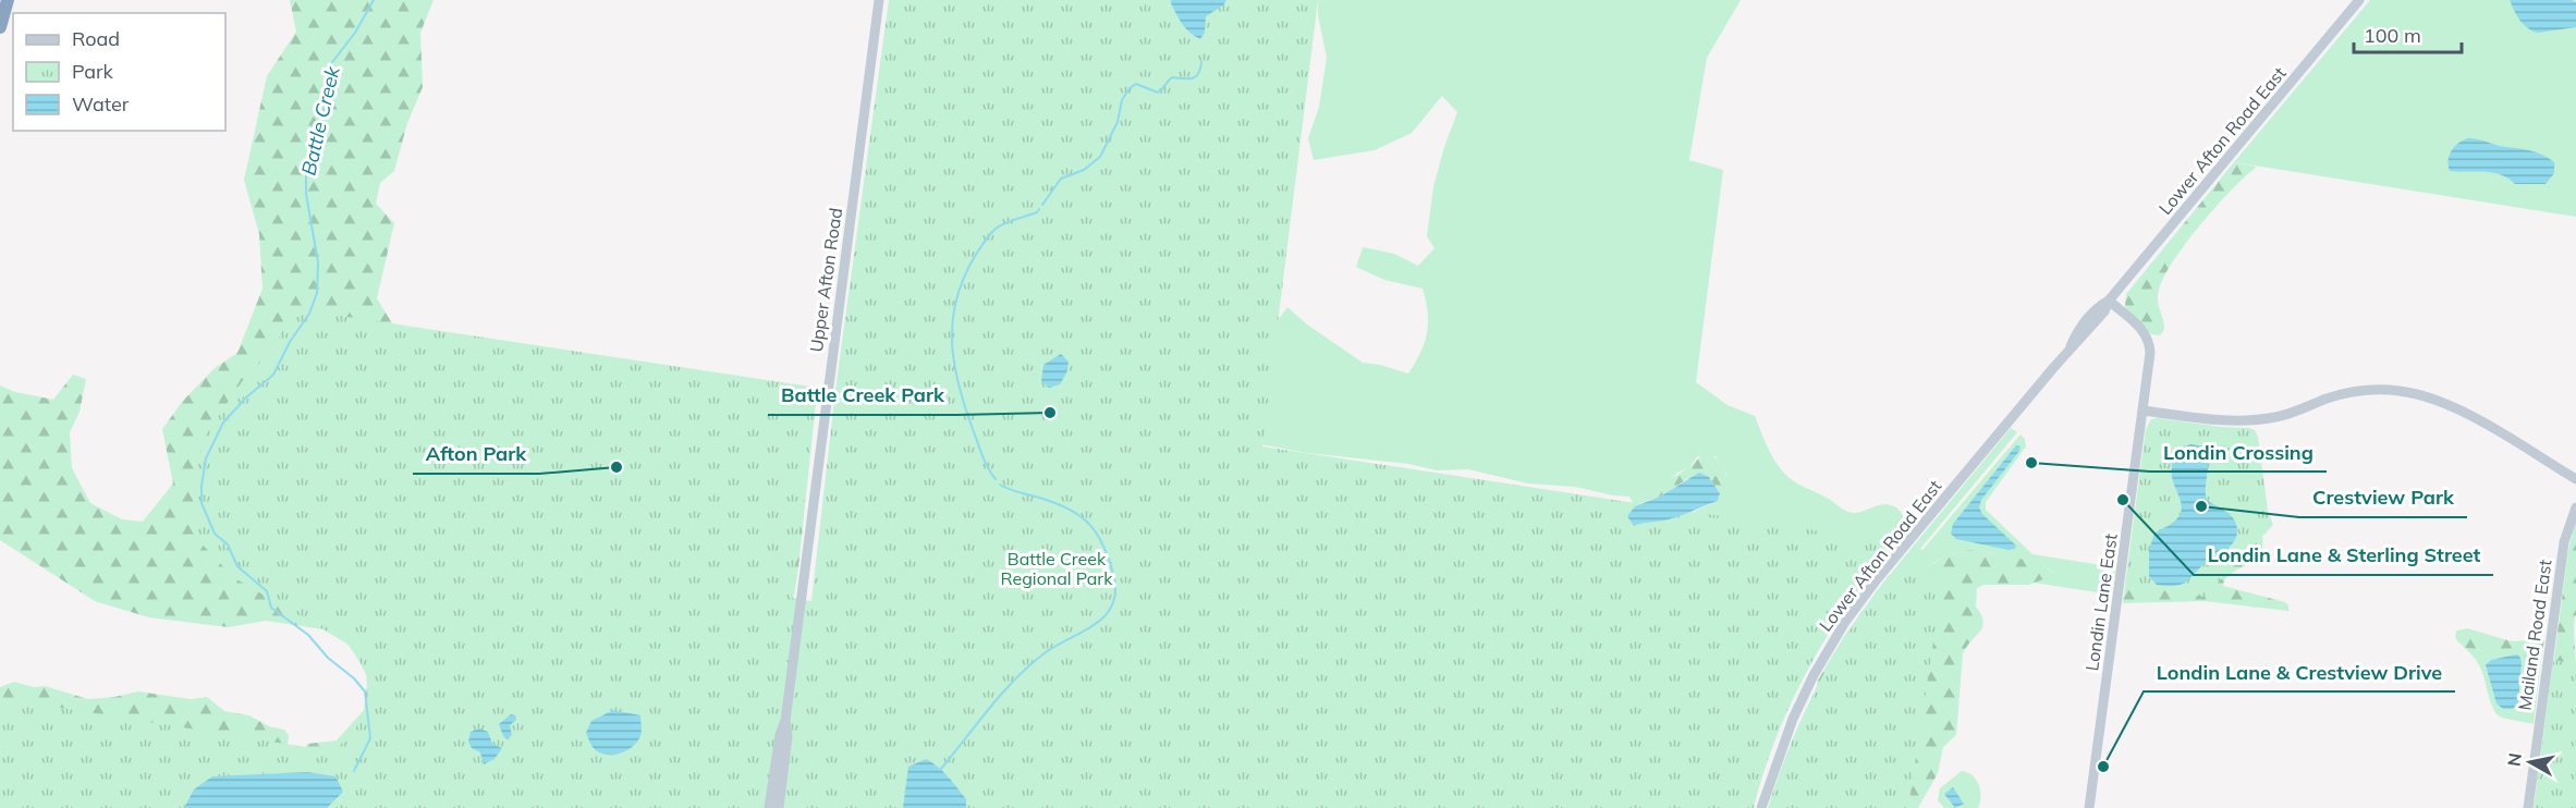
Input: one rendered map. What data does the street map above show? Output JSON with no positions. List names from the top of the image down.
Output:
{
  "streets": {
    "street": [
      "Lower Afton Road East",
      "Upper Afton Road",
      "Londin Lane East",
      "Mailand Road East"
    ]
  },
  "crossings": [
    ["Lower Afton Road East", "Londin Lane East"]
  ],
  "water": ["Battle Creek"],
  "parks": ["Battle Creek Regional Park"],
  "places": [
    "Battle Creek Park",
    "Londin Crossing",
    "Afton Park",
    "Londin Lane & Sterling Street",
    "Crestview Park",
    "Londin Lane & Crestview Drive"
  ],
  "legend": ["Road", "Park", "Water"],
  "scale_bar": "100 m",
  "north": "left"
}
